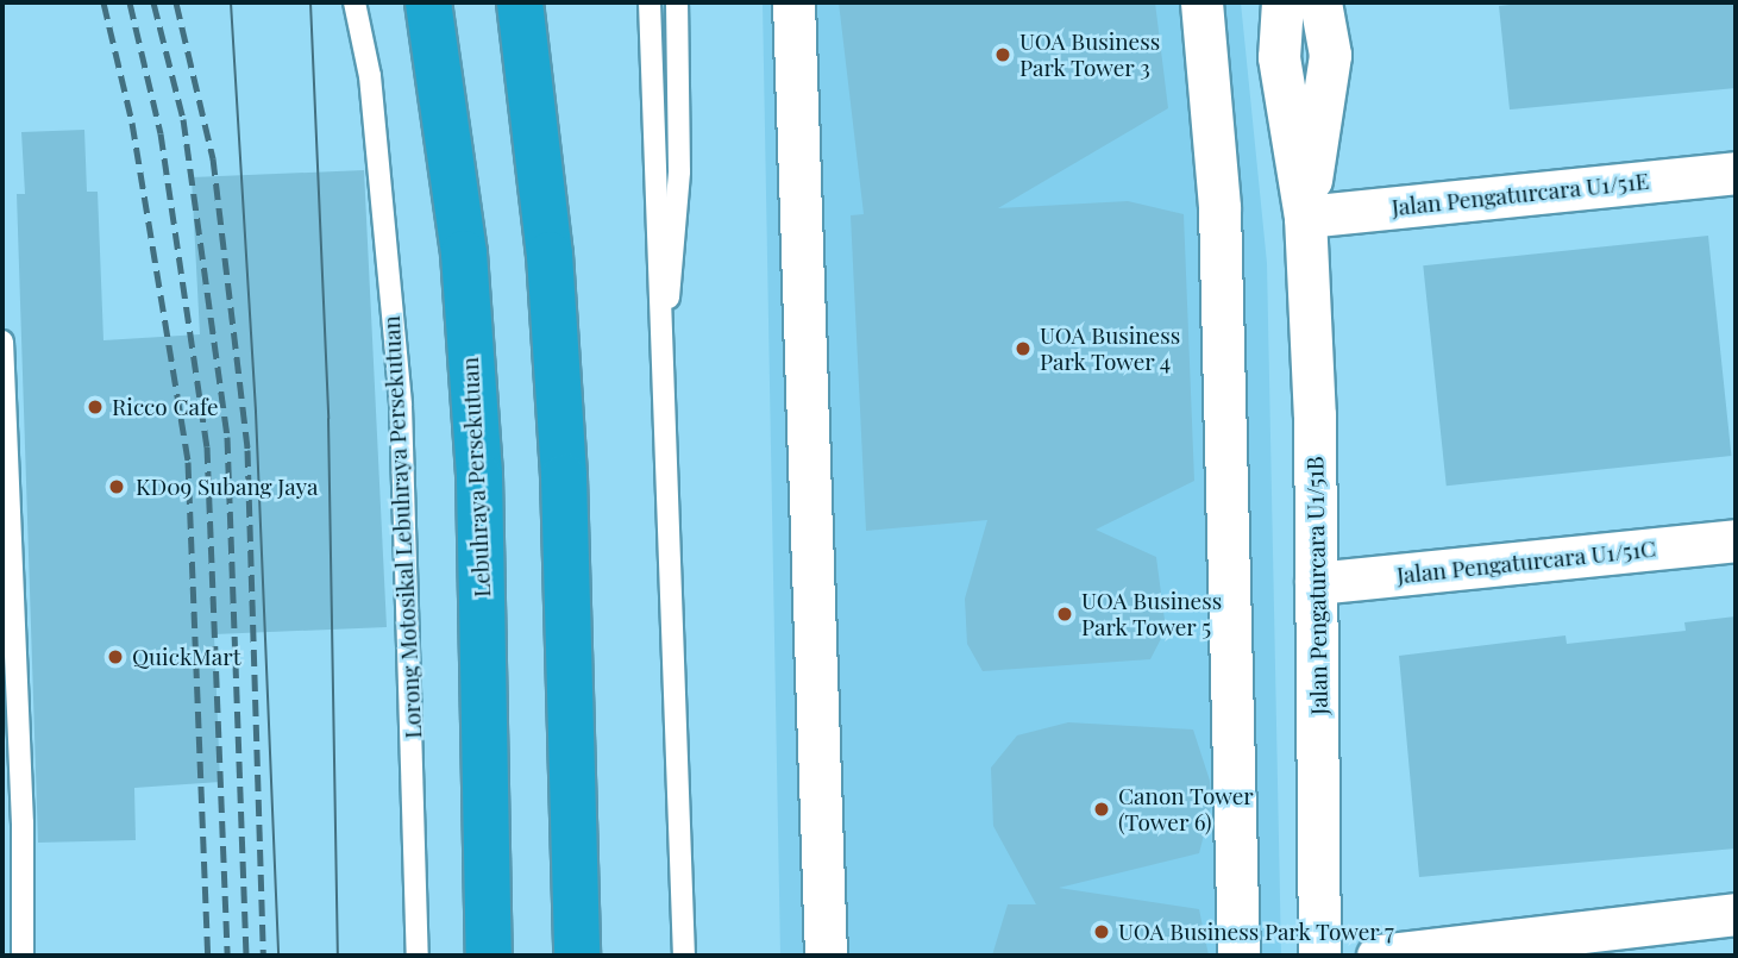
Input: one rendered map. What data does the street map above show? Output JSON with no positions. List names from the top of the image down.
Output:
{
  "streets": {
    "highway": ["Lebuhraya Persekutuan"],
    "street": ["Jalan Pengaturcara U1/51E", "Jalan Pengaturcara U1/51C", "Jalan Pengaturcara U1/51B"],
    "lane": ["Lorong Motosikal Lebuhraya Persekutuan"]
  },
  "crossings": [
    ["Jalan Pengaturcara U1/51E", "Jalan Pengaturcara U1/51B"],
    ["Jalan Pengaturcara U1/51C", "Jalan Pengaturcara U1/51B"]
  ],
  "places": [
    "UOA Business Park Tower 3",
    "UOA Business Park Tower 4",
    "Ricco Cafe",
    "KD09 Subang Jaya",
    "UOA Business Park Tower 5",
    "QuickMart",
    "Canon Tower (Tower 6)",
    "UOA Business Park Tower 7"
  ]
}
